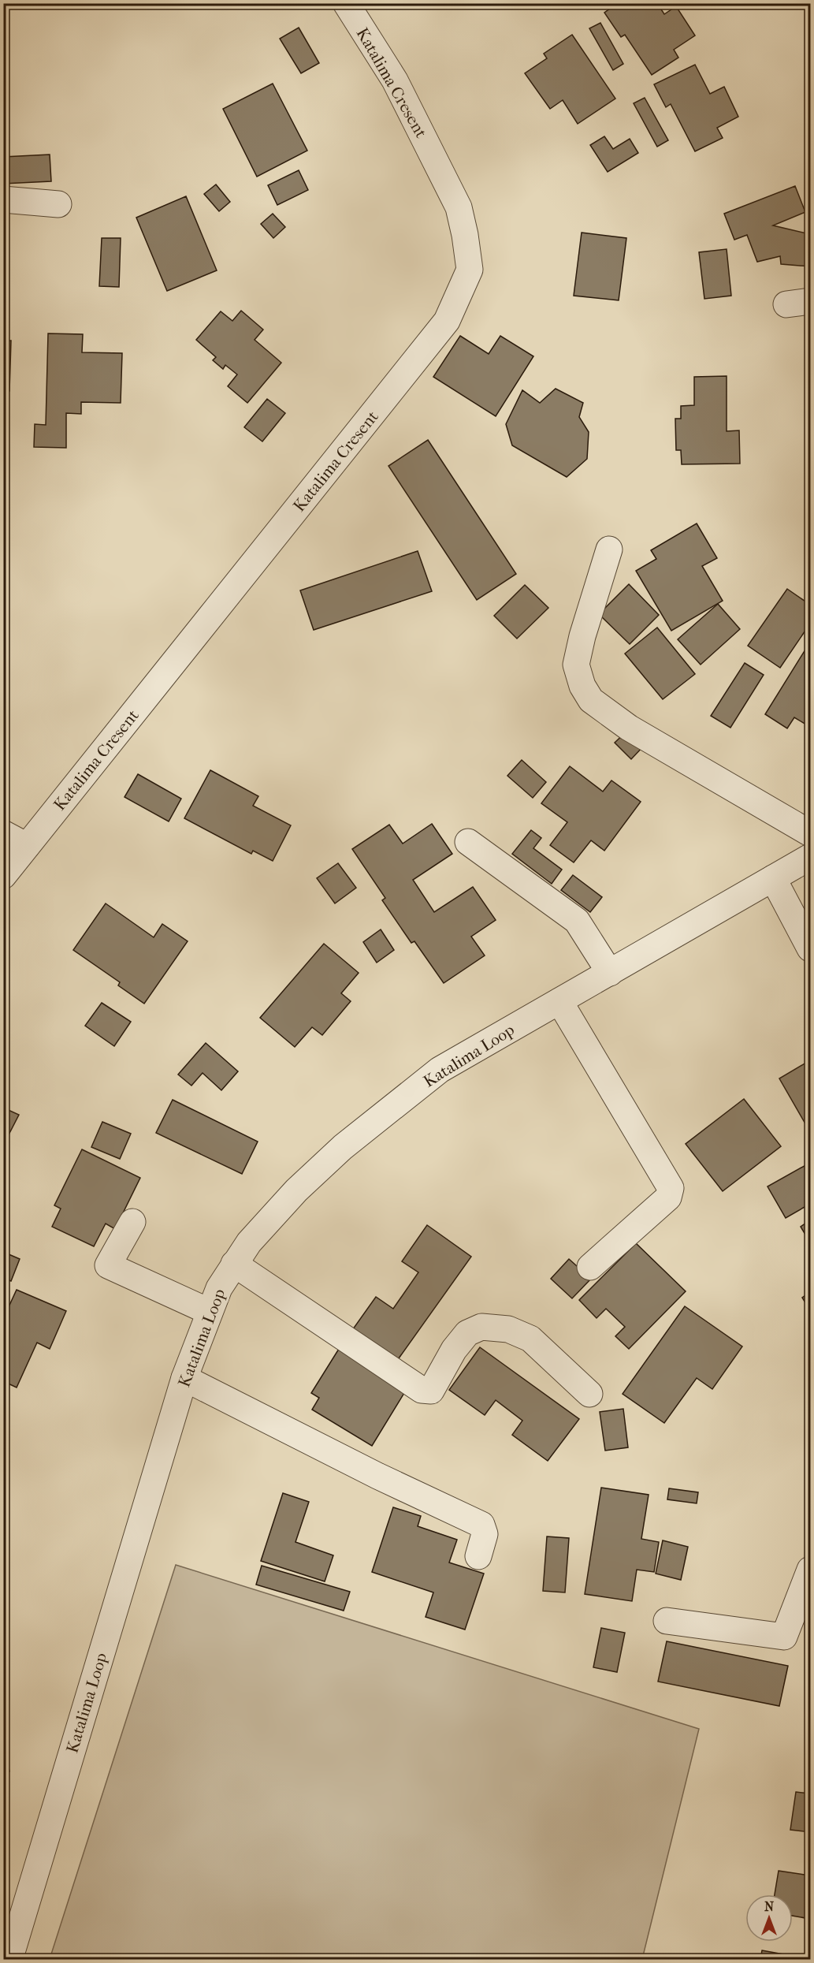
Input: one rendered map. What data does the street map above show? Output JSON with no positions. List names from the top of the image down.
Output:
{
  "streets": {
    "street": ["Katalima Cresent", "Katalima Loop"]
  },
  "north": "top"
}
